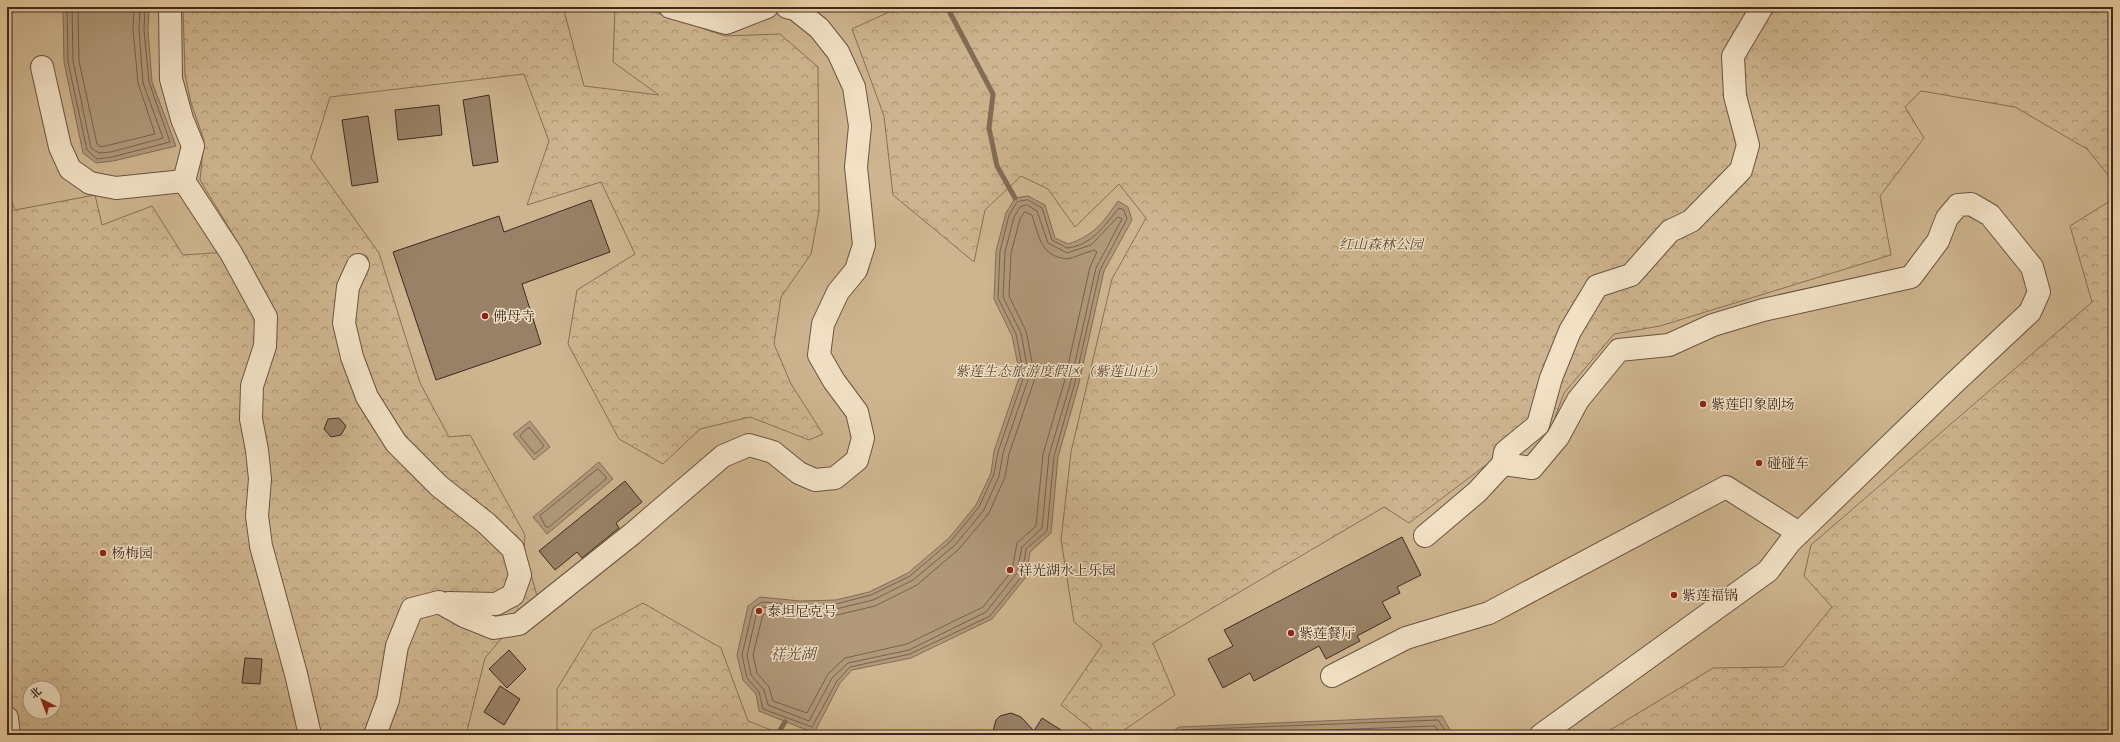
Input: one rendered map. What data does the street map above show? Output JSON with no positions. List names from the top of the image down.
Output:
{
  "water": ["祥光湖"],
  "parks": ["红山森林公园", "紫莲生态旅游度假区（紫莲山庄）"],
  "places": [
    "佛母寺",
    "紫莲印象剧场",
    "碰碰车",
    "杨梅园",
    "祥光湖水上乐园",
    "紫莲福锅",
    "泰坦尼克号",
    "紫莲餐厅"
  ],
  "north": "top left"
}
